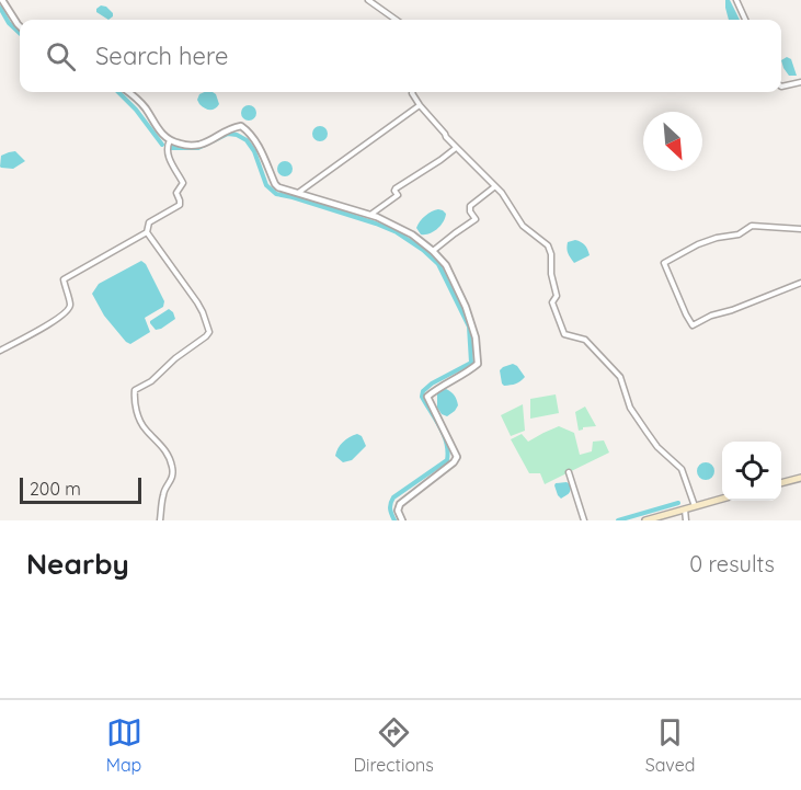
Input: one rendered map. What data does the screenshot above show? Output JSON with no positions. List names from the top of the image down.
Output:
{
  "scale_bar": "200 m",
  "north": "bottom right",
  "page": {
    "search": "Search here",
    "scale": "200 m",
    "heading": ["Nearby", "0 results"],
    "nav": ["Map", "Directions", "Saved"]
  }
}
